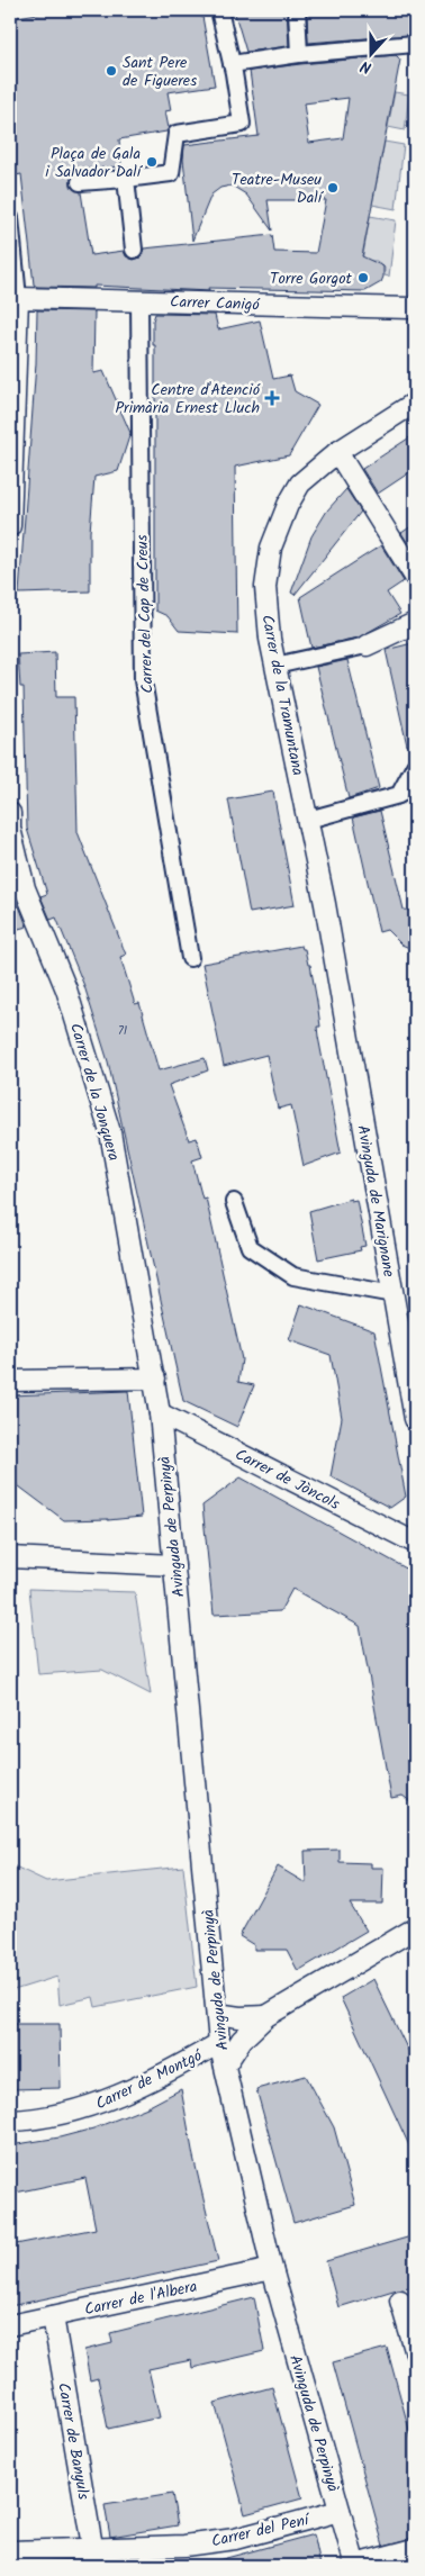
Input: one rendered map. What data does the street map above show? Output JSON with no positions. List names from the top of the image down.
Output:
{
  "streets": {
    "street": [
      "Carrer Canigó",
      "Carrer del Cap de Creus",
      "Carrer de la Tramuntana",
      "Carrer de la Jonquera",
      "Avinguda de Marignane",
      "Carrer de Jòncols",
      "Avinguda de Perpinyà",
      "Carrer de Montgó",
      "Carrer de l'Albera",
      "Carrer de Banyuls",
      "Carrer del Pení"
    ]
  },
  "crossings": [
    ["Carrer Canigó", "Carrer del Cap de Creus"],
    ["Carrer de la Tramuntana", "Avinguda de Marignane"],
    ["Carrer de la Jonquera", "Avinguda de Perpinyà"],
    ["Carrer de Jòncols", "Avinguda de Perpinyà"],
    ["Avinguda de Perpinyà", "Carrer de Montgó"],
    ["Avinguda de Perpinyà", "Carrer de l'Albera"],
    ["Avinguda de Perpinyà", "Carrer del Pení"],
    ["Carrer de l'Albera", "Carrer de Banyuls"],
    ["Carrer de Banyuls", "Carrer del Pení"]
  ],
  "places": {
    "other": [
      "Sant Pere de Figueres",
      "Plaça de Gala i Salvador Dalí",
      "Teatre-Museu Dalí",
      "Torre Gorgot"
    ],
    "health": ["Centre d'Atenció Primària Ernest Lluch"]
  },
  "house_numbers": ["71"],
  "north": "bottom"
}
